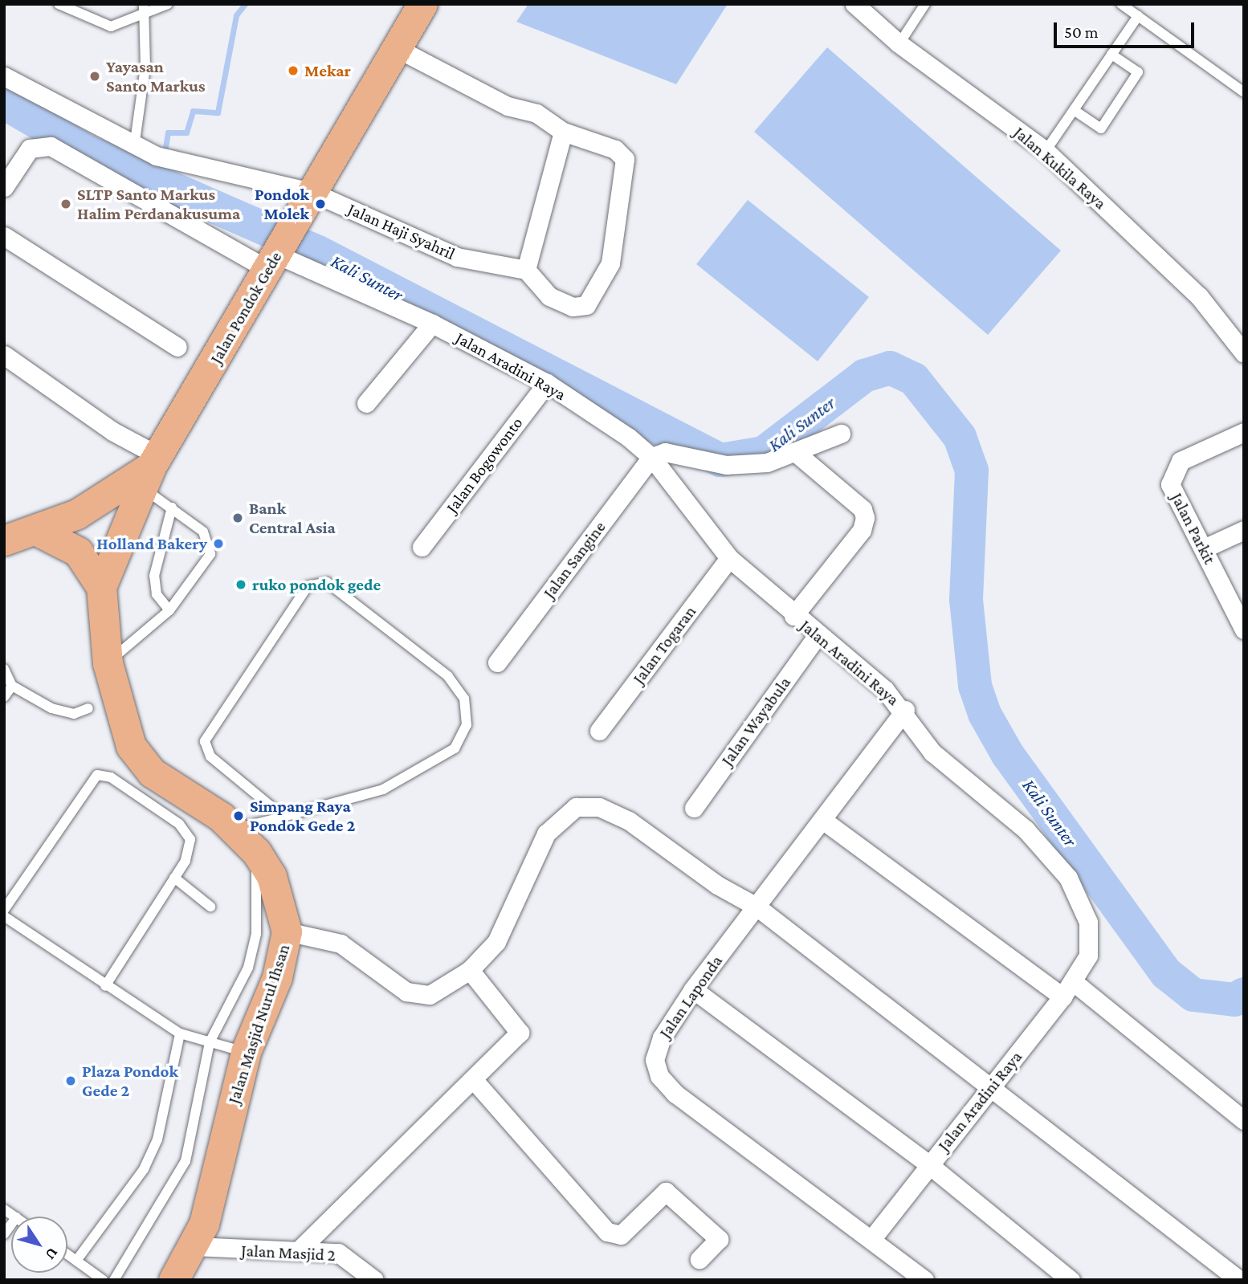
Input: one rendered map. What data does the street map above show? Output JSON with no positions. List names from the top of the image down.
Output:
{
  "streets": {
    "main road": ["Jalan Pondok Gede", "Jalan Masjid Nurul Ihsan"],
    "street": [
      "Jalan Kukila Raya",
      "Jalan Haji Syahril",
      "Jalan Aradini Raya",
      "Jalan Bogowonto",
      "Jalan Parkit",
      "Jalan Sangine",
      "Jalan Togaran",
      "Jalan Wayabula",
      "Jalan Laponda",
      "Jalan Masjid 2"
    ]
  },
  "crossings": [
    ["Jalan Haji Syahril", "Jalan Pondok Gede"],
    ["Jalan Pondok Gede", "Jalan Aradini Raya"],
    ["Jalan Pondok Gede", "Jalan Masjid Nurul Ihsan"],
    ["Jalan Aradini Raya", "Jalan Bogowonto"],
    ["Jalan Aradini Raya", "Jalan Sangine"],
    ["Jalan Aradini Raya", "Jalan Togaran"],
    ["Jalan Aradini Raya", "Jalan Wayabula"],
    ["Jalan Aradini Raya", "Jalan Laponda"],
    ["Jalan Masjid Nurul Ihsan", "Jalan Masjid 2"]
  ],
  "water": ["Kali Sunter"],
  "places": [
    "Mekar",
    "Yayasan Santo Markus",
    "SLTP Santo Markus Halim Perdanakusuma",
    "Pondok Molek",
    "Bank Central Asia",
    "Holland Bakery",
    "ruko pondok gede",
    "Simpang Raya Pondok Gede 2",
    "Plaza Pondok Gede 2"
  ],
  "scale_bar": "50 m",
  "north": "bottom right"
}
